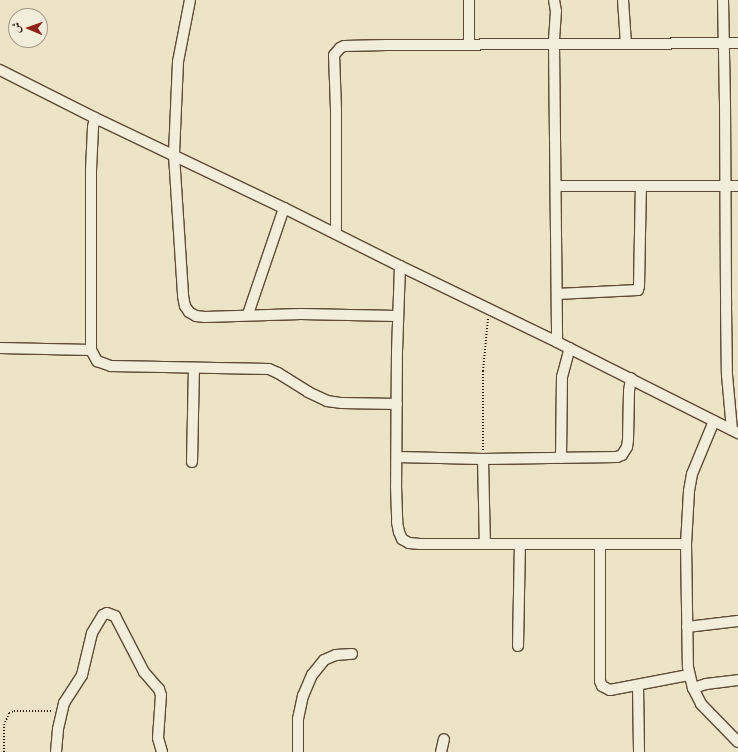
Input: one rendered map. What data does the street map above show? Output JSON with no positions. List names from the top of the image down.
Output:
{
  "north": "left"
}
